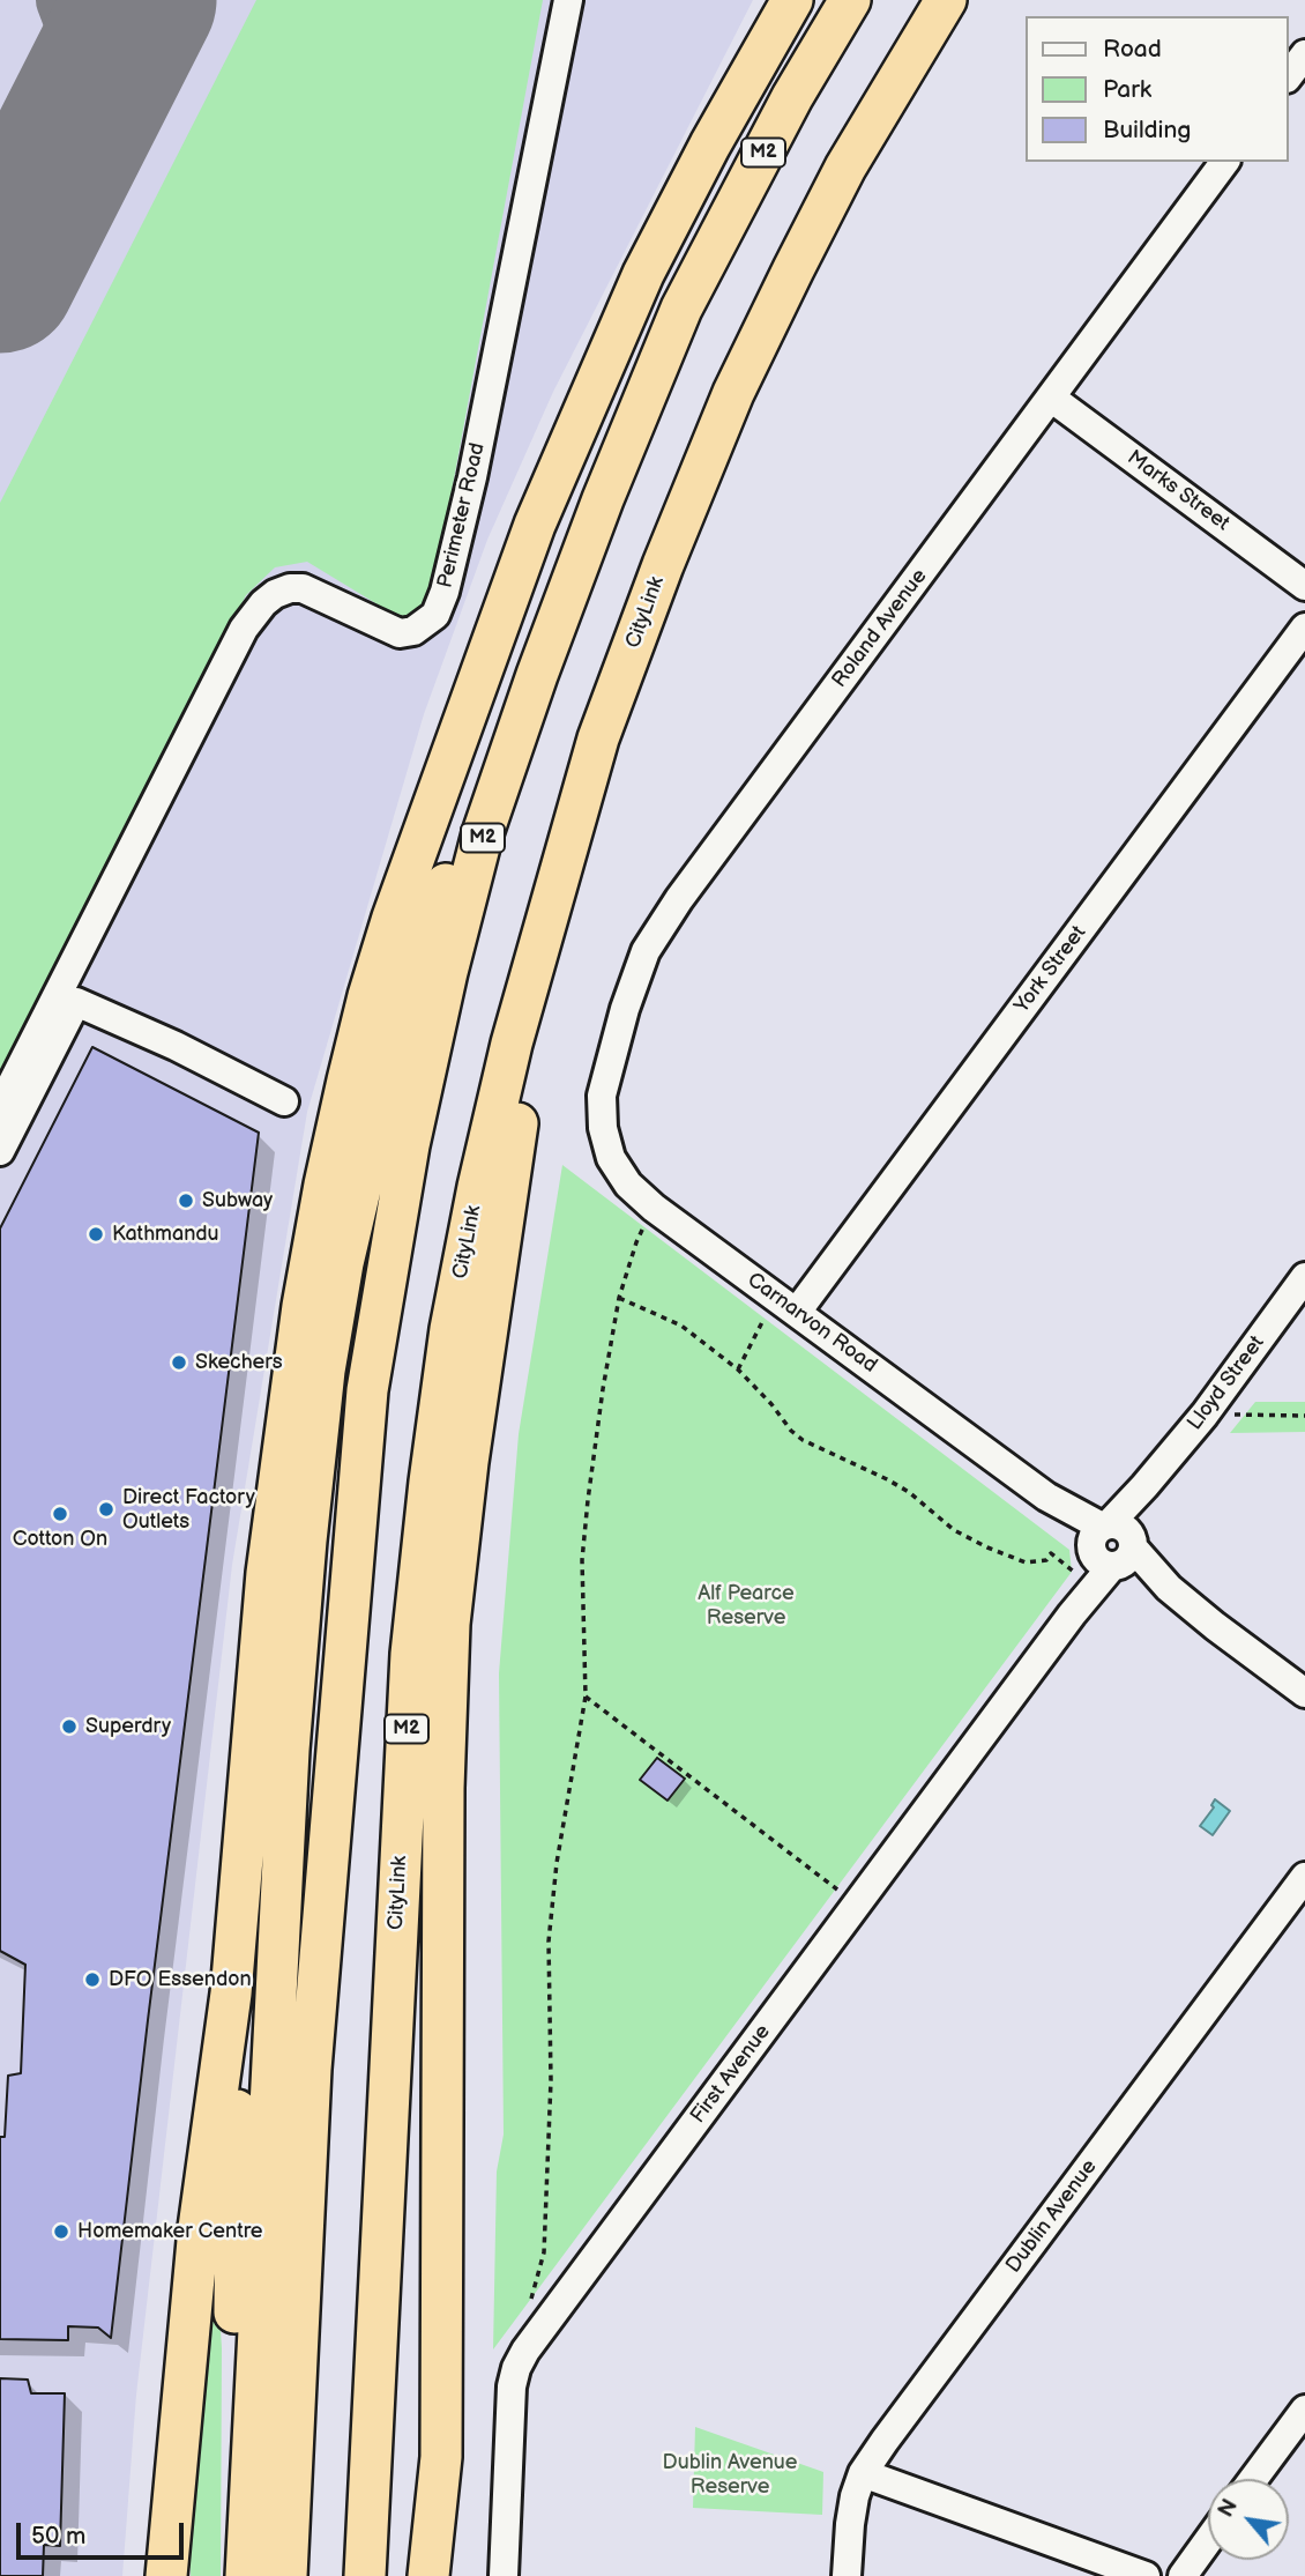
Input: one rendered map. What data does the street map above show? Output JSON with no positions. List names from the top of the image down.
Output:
{
  "streets": {
    "highway": ["M2", "CityLink"],
    "street": [
      "Marks Street",
      "Perimeter Road",
      "Roland Avenue",
      "York Street",
      "Carnarvon Road",
      "Lloyd Street",
      "First Avenue",
      "Dublin Avenue"
    ]
  },
  "crossings": [
    ["Marks Street", "Roland Avenue"],
    ["Roland Avenue", "Carnarvon Road"],
    ["York Street", "Carnarvon Road"],
    ["Carnarvon Road", "Lloyd Street"],
    ["Carnarvon Road", "First Avenue"],
    ["Lloyd Street", "First Avenue"]
  ],
  "parks": ["Alf Pearce Reserve", "Dublin Avenue Reserve"],
  "places": [
    "Subway",
    "Kathmandu",
    "Skechers",
    "Direct Factory Outlets",
    "Cotton On",
    "Superdry",
    "DFO Essendon",
    "Homemaker Centre"
  ],
  "legend": ["Road", "Park", "Building"],
  "scale_bar": "50 m",
  "north": "top left"
}
